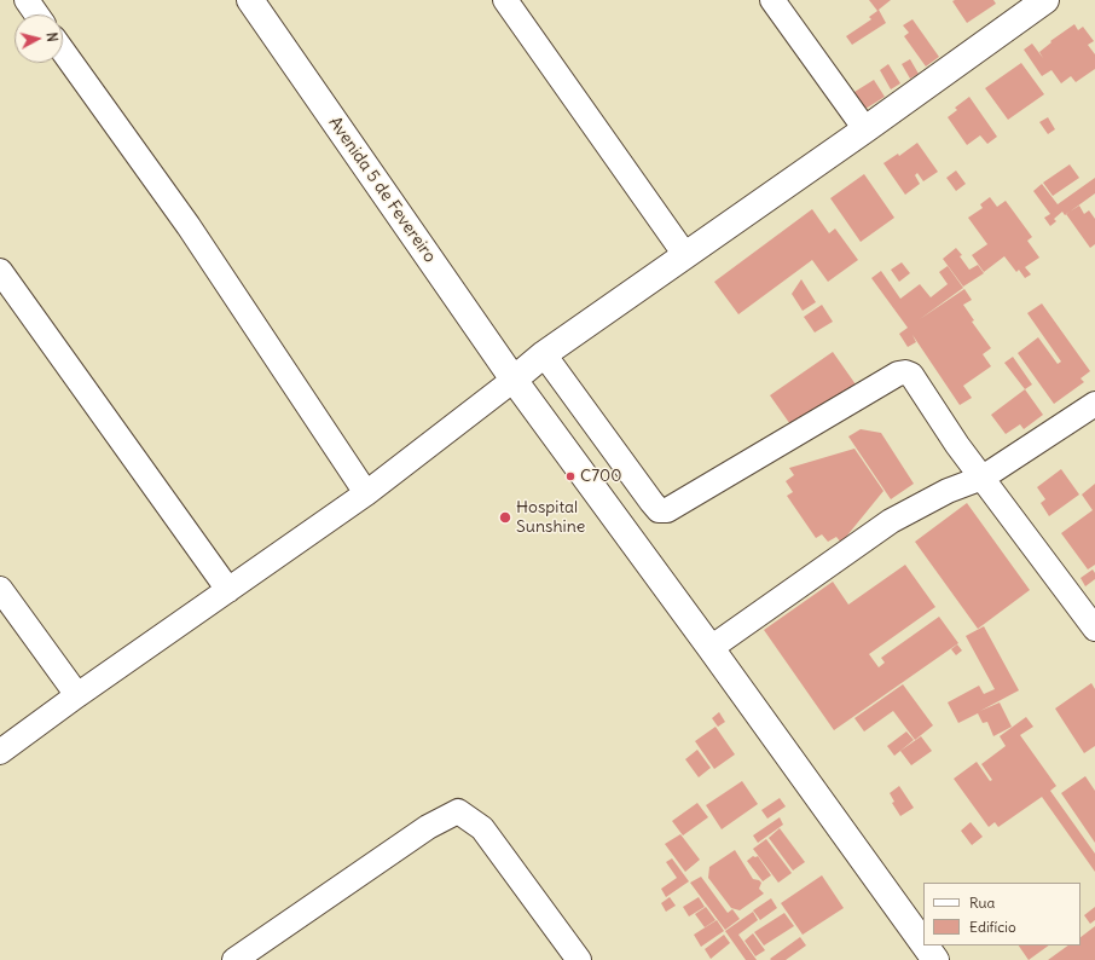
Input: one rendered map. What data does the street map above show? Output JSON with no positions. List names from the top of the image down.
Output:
{
  "streets": {
    "street": ["Avenida 5 de Fevereiro"]
  },
  "places": ["C700", "Hospital Sunshine"],
  "legend": ["Rua", "Edifício"],
  "north": "right"
}
